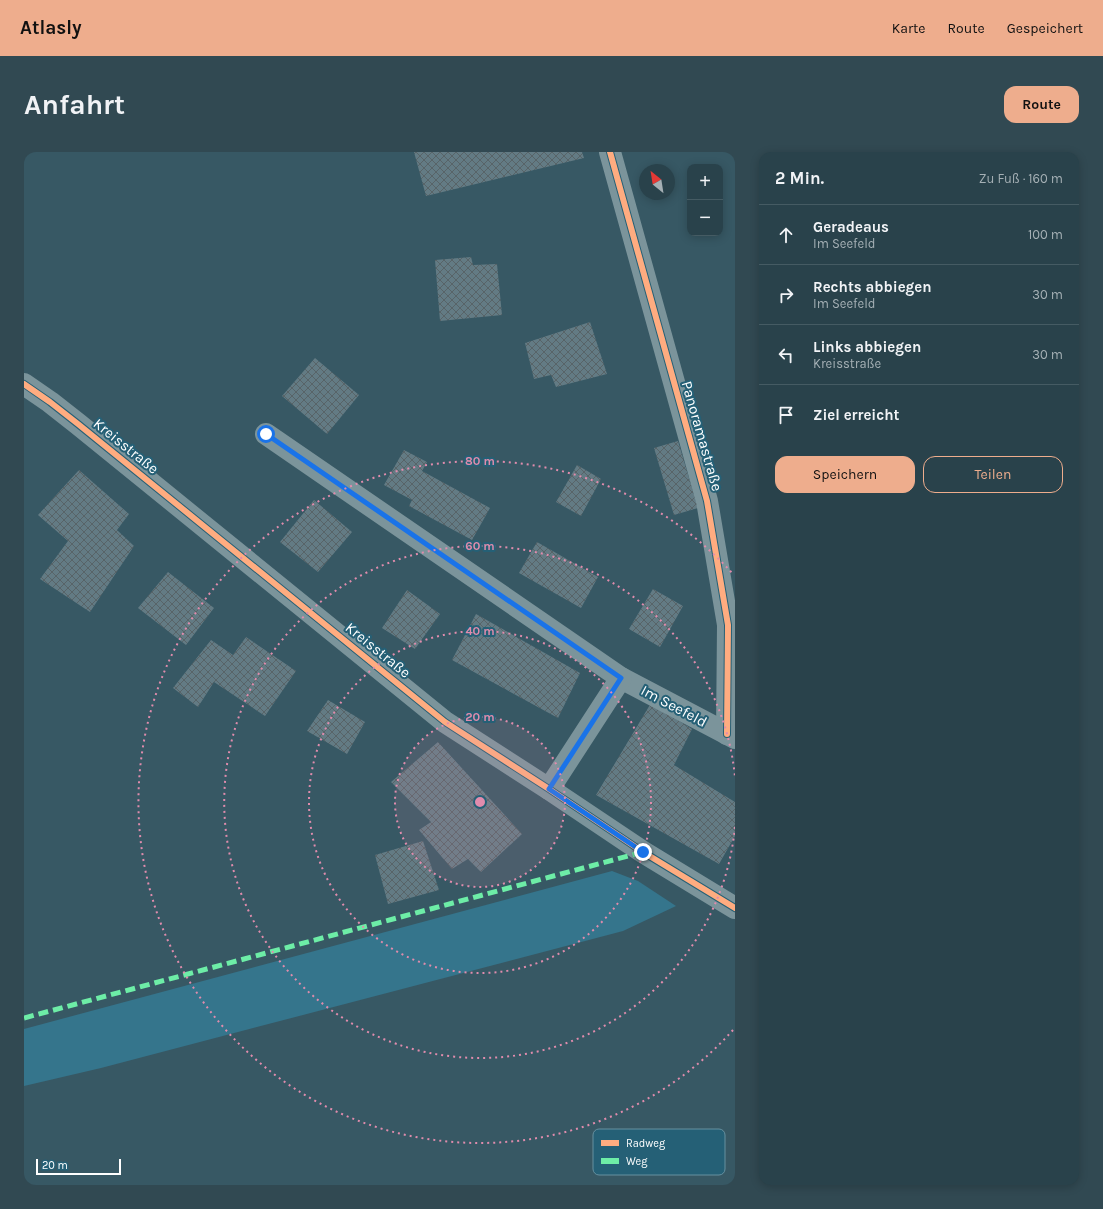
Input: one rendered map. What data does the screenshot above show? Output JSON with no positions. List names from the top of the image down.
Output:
{
  "streets": {
    "street": ["Panoramastraße", "Kreisstraße", "Im Seefeld"]
  },
  "crossings": [
    ["Panoramastraße", "Im Seefeld"]
  ],
  "legend": ["Radweg", "Weg"],
  "scale_bar": "20 m",
  "north": "top left",
  "page": {
    "header": "Atlasly",
    "nav": ["Karte", "Route", "Gespeichert"],
    "buttons": [
      "Route",
      ["Speichern", "Teilen"]
    ],
    "title": "Anfahrt",
    "heading": ["2 Min.", "Zu Fuß · 160 m"],
    "map_buttons": ["+", "−"],
    "list": [
      ["Geradeaus", "Im Seefeld", "100 m"],
      ["Rechts abbiegen", "Im Seefeld", "30 m"],
      ["Links abbiegen", "Kreisstraße", "30 m"],
      "Ziel erreicht"
    ],
    "scale": "20 m"
  },
  "rings": [
    "80 m",
    "60 m",
    "40 m",
    "20 m"
  ]
}
